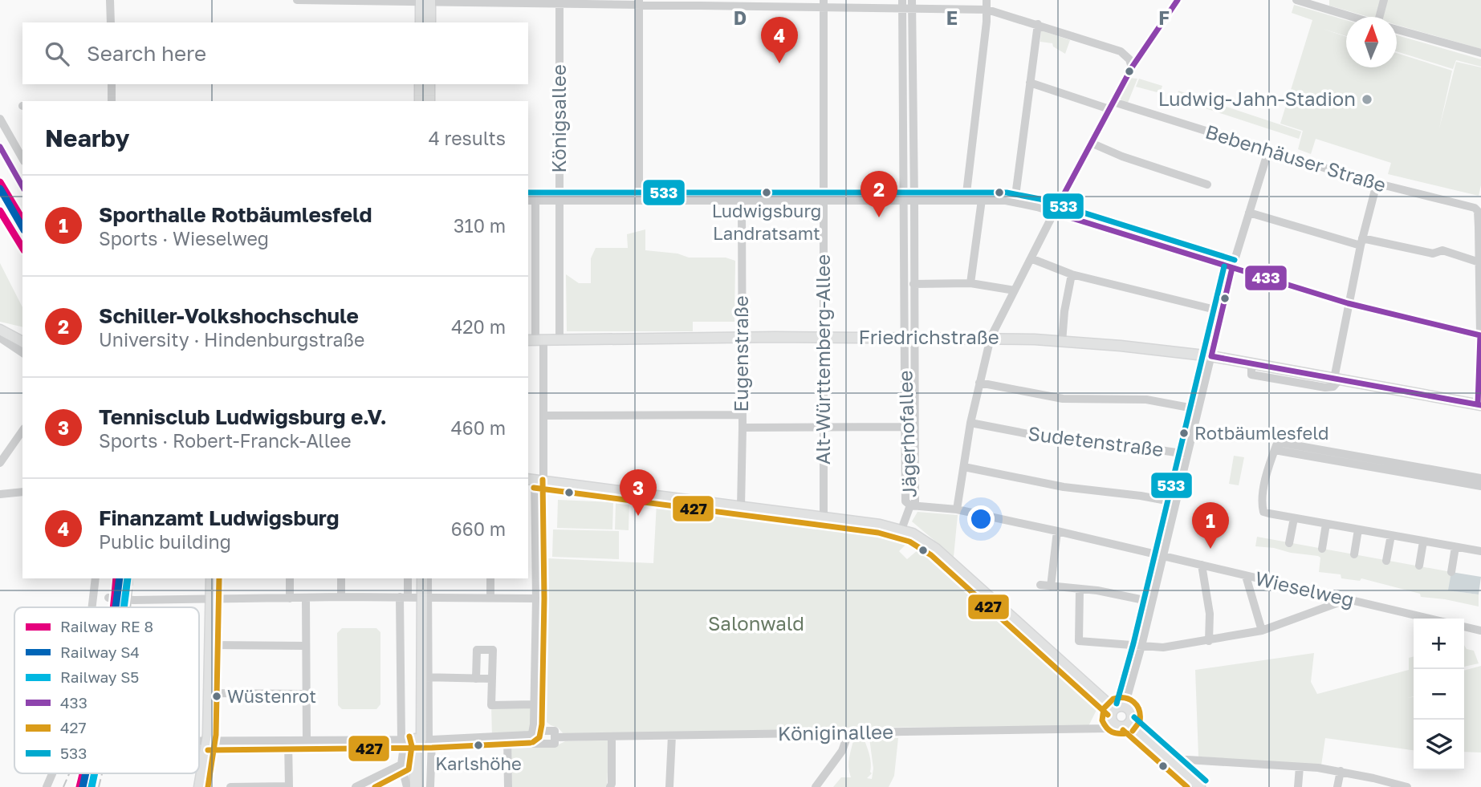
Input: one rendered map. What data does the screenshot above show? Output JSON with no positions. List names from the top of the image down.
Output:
{
  "streets": {
    "main road": ["Friedrichstraße"],
    "street": [
      "Königsallee",
      "Bebenhäuser Straße",
      "Eugenstraße",
      "Alt-Württemberg-Allee",
      "Jägerhofallee",
      "Sudetenstraße",
      "Wieselweg",
      "Königinallee"
    ]
  },
  "crossings": [
    ["Königsallee", "Friedrichstraße"],
    ["Friedrichstraße", "Eugenstraße"],
    ["Friedrichstraße", "Alt-Württemberg-Allee"],
    ["Friedrichstraße", "Jägerhofallee"],
    ["Jägerhofallee", "Wieselweg"]
  ],
  "parks": ["Salonwald"],
  "places": [
    "Ludwig-Jahn-Stadion",
    "Ludwigsburg Landratsamt",
    "Rotbäumlesfeld",
    "Wüstenrot",
    "Karlshöhe"
  ],
  "lines": [
    "transit line 433",
    "rail line S4",
    "transit line 533",
    "transit line 427",
    "rail line S5"
  ],
  "legend": [
    "Railway RE 8",
    "Railway S4",
    "Railway S5",
    "433",
    "427",
    "533"
  ],
  "north": "top",
  "page": {
    "pins": [
      "4",
      "2",
      "3",
      "1"
    ],
    "search": "Search here",
    "heading": ["Nearby", "4 results"],
    "list": [
      {
        "mark": "1",
        "name": "Sporthalle Rotbäumlesfeld",
        "note": "Sports · Wieselweg",
        "value": "310 m"
      },
      {
        "mark": "2",
        "name": "Schiller-Volkshochschule",
        "note": "University · Hindenburgstraße",
        "value": "420 m"
      },
      {
        "mark": "3",
        "name": "Tennisclub Ludwigsburg e.V.",
        "note": "Sports · Robert-Franck-Allee",
        "value": "460 m"
      },
      {
        "mark": "4",
        "name": "Finanzamt Ludwigsburg",
        "note": "Public building",
        "value": "660 m"
      }
    ],
    "map_buttons": ["+", "−"]
  },
  "grid": {
    "columns": ["D", "E", "F"]
  }
}
